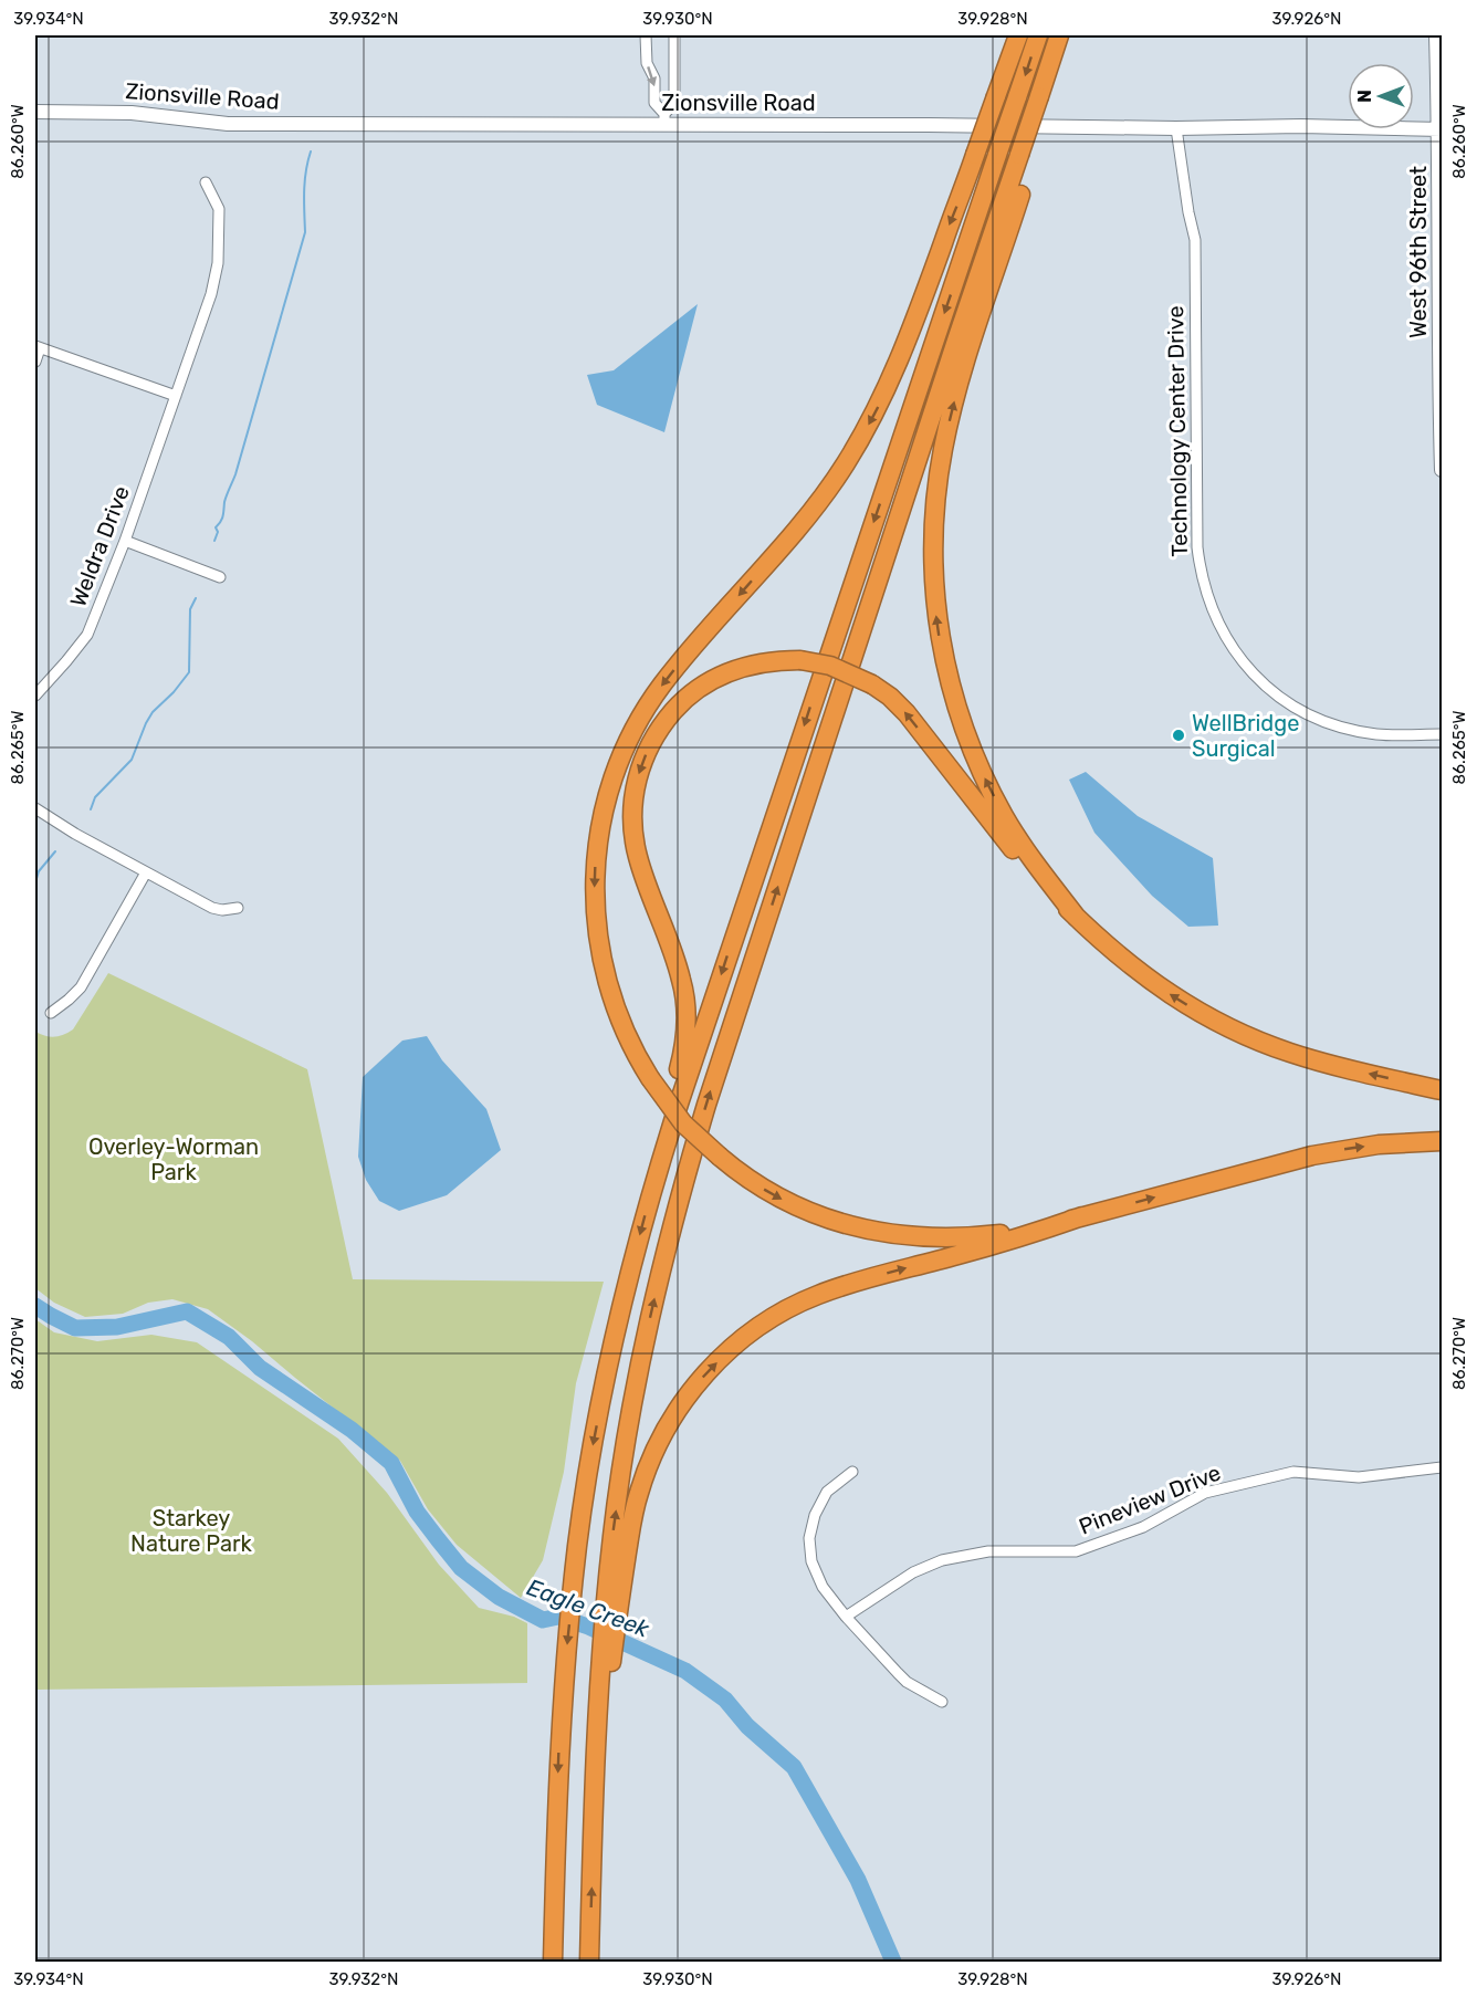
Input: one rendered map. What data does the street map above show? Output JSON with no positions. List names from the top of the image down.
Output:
{
  "streets": {
    "main road": ["Zionsville Road", "West 96th Street"],
    "street": ["Technology Center Drive", "Weldra Drive", "Pineview Drive"]
  },
  "crossings": [
    ["Zionsville Road", "West 96th Street"],
    ["Zionsville Road", "Technology Center Drive"]
  ],
  "water": ["Eagle Creek"],
  "parks": ["Overley-Worman Park", "Starkey Nature Park"],
  "places": ["WellBridge Surgical"],
  "north": "left",
  "coordinates": [
    "39.934°N",
    "39.932°N",
    "39.930°N",
    "39.928°N",
    "39.926°N",
    "86.260°W",
    "86.265°W",
    "86.270°W"
  ]
}
